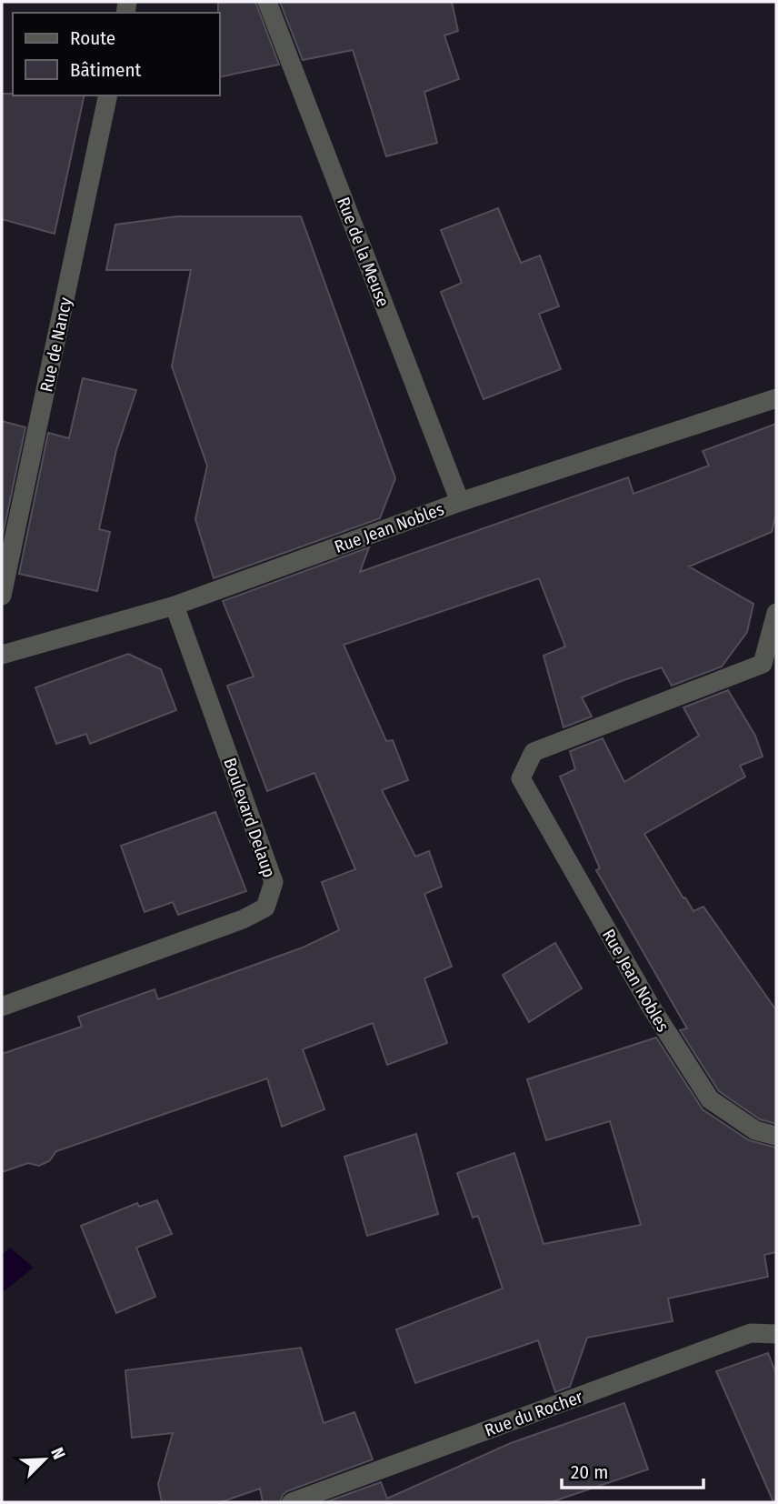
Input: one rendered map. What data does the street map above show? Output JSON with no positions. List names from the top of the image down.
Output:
{
  "streets": {
    "street": [
      "Rue de la Meuse",
      "Rue de Nancy",
      "Rue Jean Nobles",
      "Boulevard Delaup",
      "Rue du Rocher"
    ]
  },
  "crossings": [
    ["Rue de la Meuse", "Rue Jean Nobles"],
    ["Rue Jean Nobles", "Boulevard Delaup"]
  ],
  "legend": ["Route", "Bâtiment"],
  "scale_bar": "20 m",
  "north": "top right"
}
